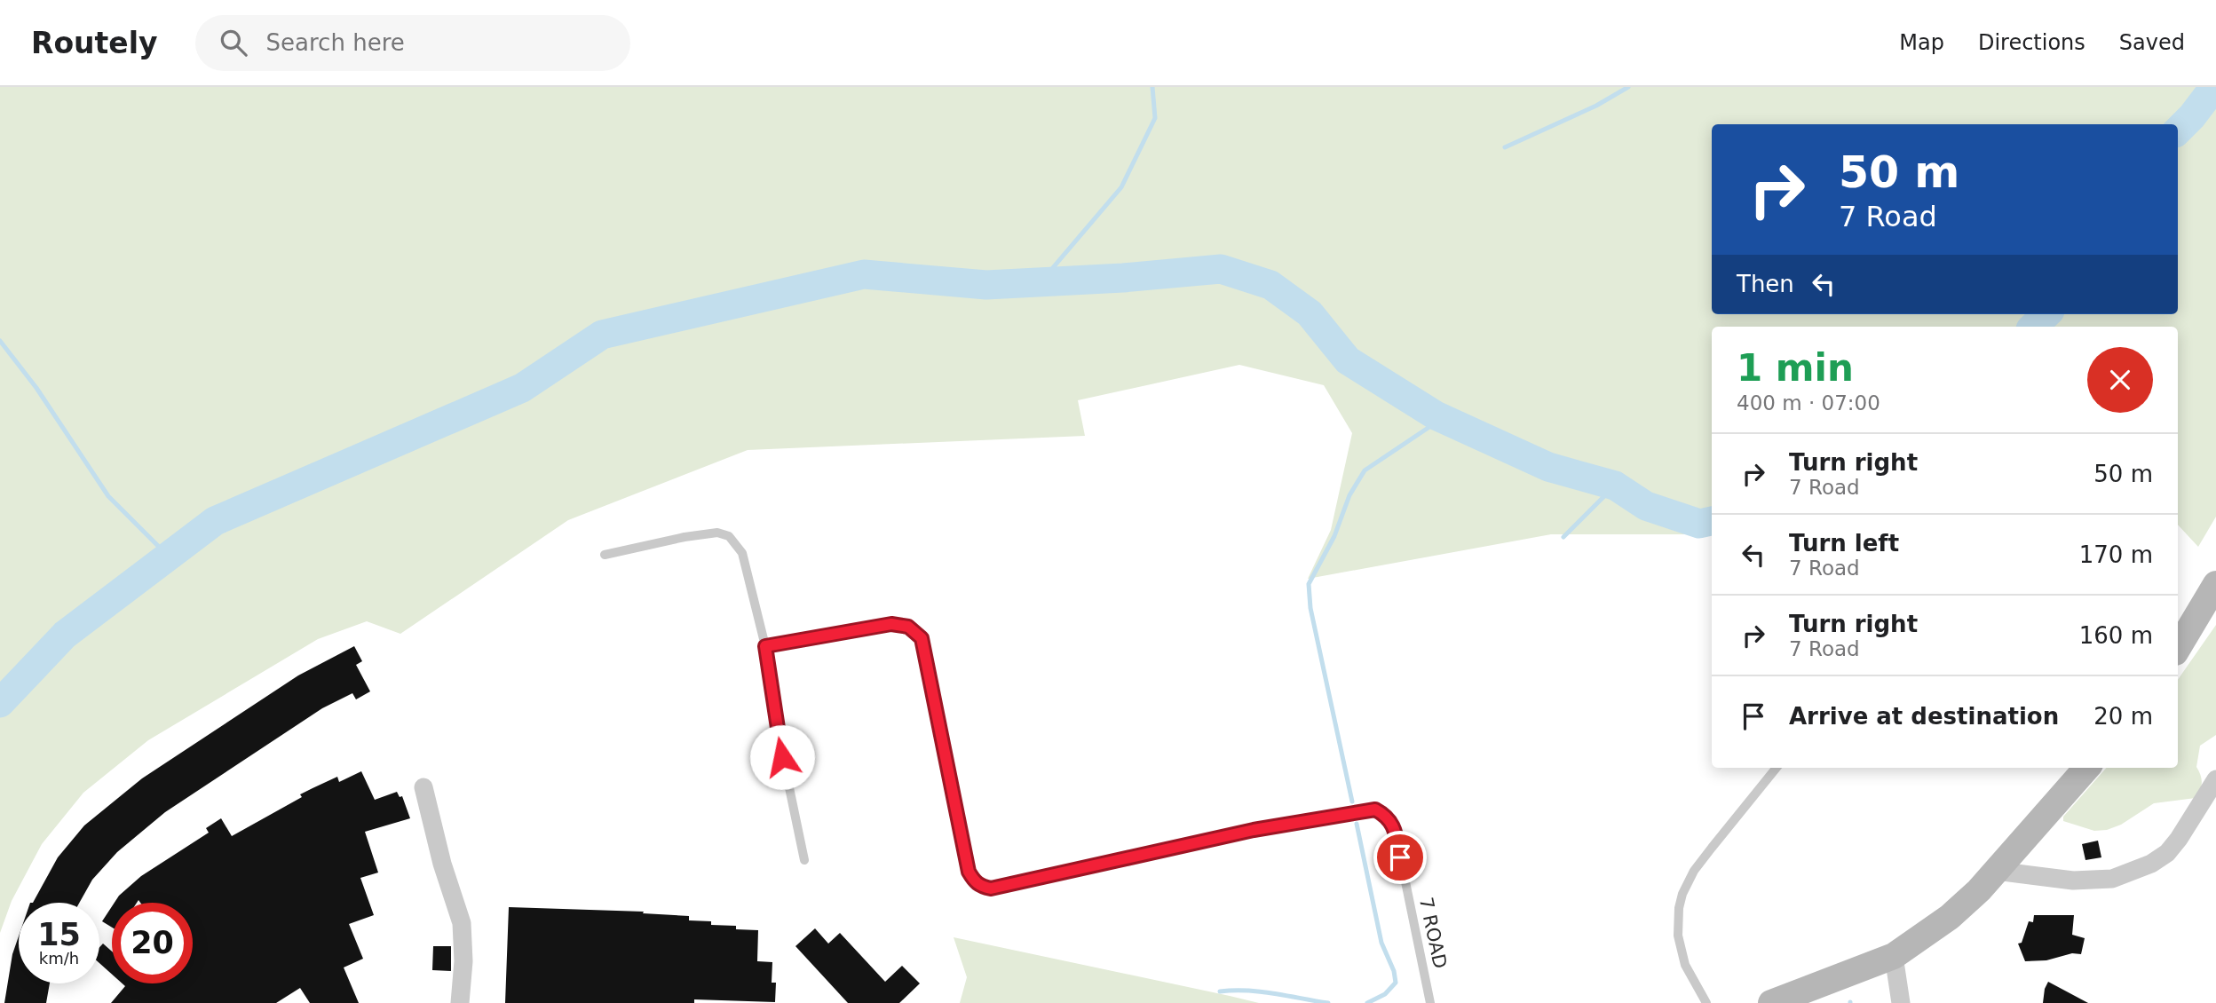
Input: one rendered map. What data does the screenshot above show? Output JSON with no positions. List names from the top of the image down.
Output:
{
  "streets": {
    "lane": ["7 ROAD"]
  },
  "page": {
    "header": "Routely",
    "search": "Search here",
    "nav": ["Map", "Directions", "Saved"],
    "turn": ["50 m", "7 Road"],
    "then": "Then",
    "heading": ["1 min", "400 m · 07:00"],
    "list": [
      {
        "name": "Turn right",
        "note": "7 Road",
        "value": "50 m"
      },
      {
        "name": "Turn left",
        "note": "7 Road",
        "value": "170 m"
      },
      {
        "name": "Turn right",
        "note": "7 Road",
        "value": "160 m"
      },
      {
        "name": "Arrive at destination",
        "value": "20 m"
      }
    ],
    "speed": "15 km/h",
    "limit": "20"
  }
}
